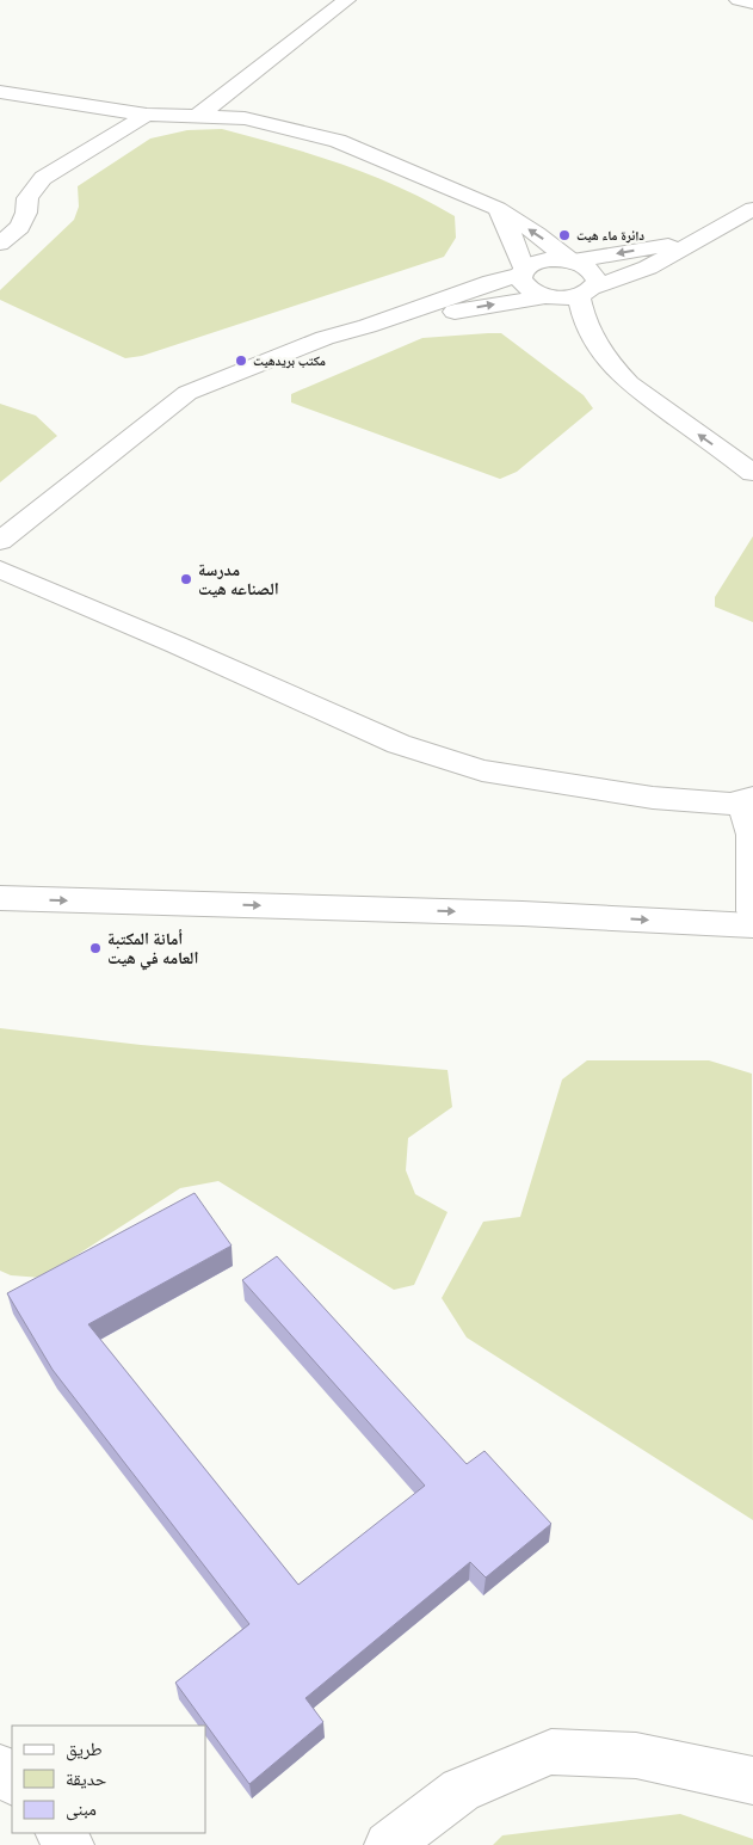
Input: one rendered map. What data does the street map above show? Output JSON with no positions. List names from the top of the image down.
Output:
{
  "places": [
    "دائرة ماء هيت",
    "مكتب بريدهيت",
    "مدرسة الصناعه هيت",
    "أمانة المكتبة العامه في هيت"
  ],
  "legend": ["طريق", "حديقة", "مبنى"]
}
